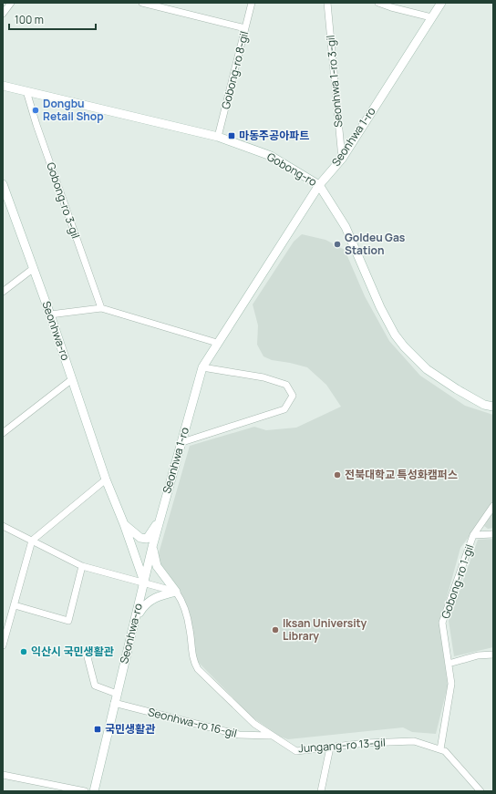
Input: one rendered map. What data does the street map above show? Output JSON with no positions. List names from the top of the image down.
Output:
{
  "streets": {
    "street": [
      "Gobong-ro 8-gil",
      "Seonhwa 1-ro 3-gil",
      "Seonhwa 1-ro",
      "Gobong-ro",
      "Gobong-ro 3-gil",
      "Seonhwa-ro",
      "Gobong-ro 1-gil",
      "Seonhwa-ro 16-gil",
      "Jungang-ro 13-gil"
    ]
  },
  "crossings": [
    ["Gobong-ro 8-gil", "Gobong-ro"],
    ["Seonhwa 1-ro 3-gil", "Seonhwa 1-ro"],
    ["Seonhwa 1-ro", "Gobong-ro"],
    ["Seonhwa 1-ro", "Seonhwa-ro"],
    ["Gobong-ro", "Gobong-ro 3-gil"],
    ["Seonhwa-ro", "Seonhwa-ro 16-gil"],
    ["Gobong-ro 1-gil", "Jungang-ro 13-gil"],
    ["Seonhwa-ro 16-gil", "Jungang-ro 13-gil"]
  ],
  "places": {
    "other": [
      "Dongbu Retail Shop",
      "Goldeu Gas Station",
      "전북대학교 특성화캠퍼스",
      "Iksan University Library",
      "익산시 국민생활관"
    ],
    "transit": ["마동주공아파트", "국민생활관"]
  },
  "scale_bar": "100 m"
}
